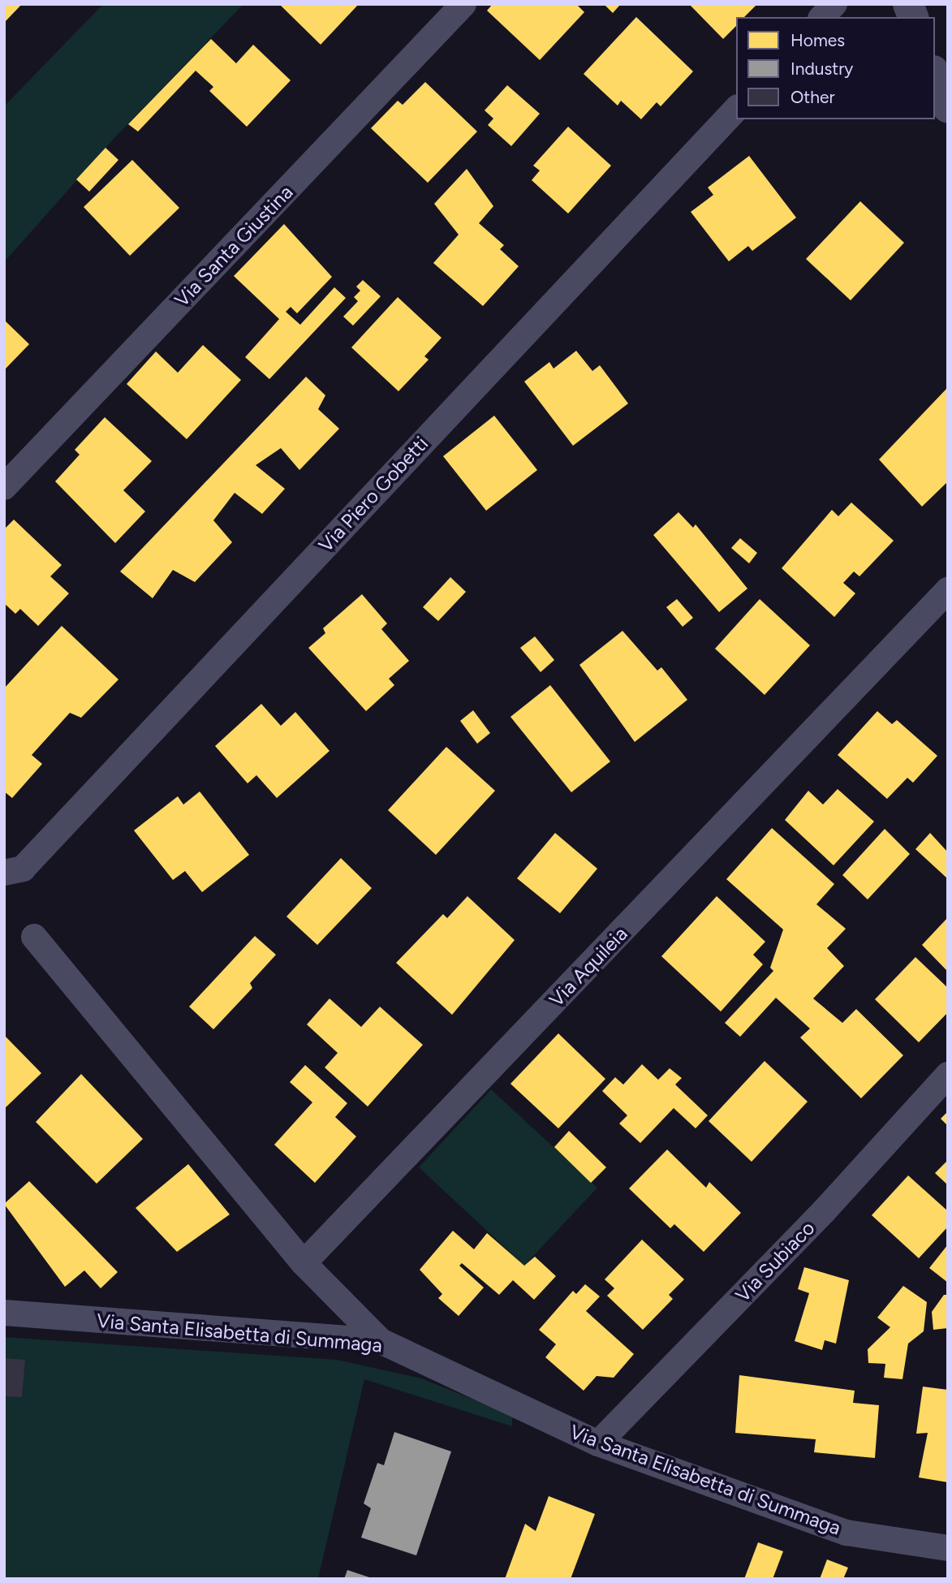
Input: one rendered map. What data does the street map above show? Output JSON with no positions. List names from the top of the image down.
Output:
{
  "streets": {
    "street": [
      "Via Santa Giustina",
      "Via Piero Gobetti",
      "Via Aquileia",
      "Via Subiaco",
      "Via Santa Elisabetta di Summaga"
    ]
  },
  "crossings": [
    ["Via Subiaco", "Via Santa Elisabetta di Summaga"]
  ],
  "legend": ["Homes", "Industry", "Other"]
}
